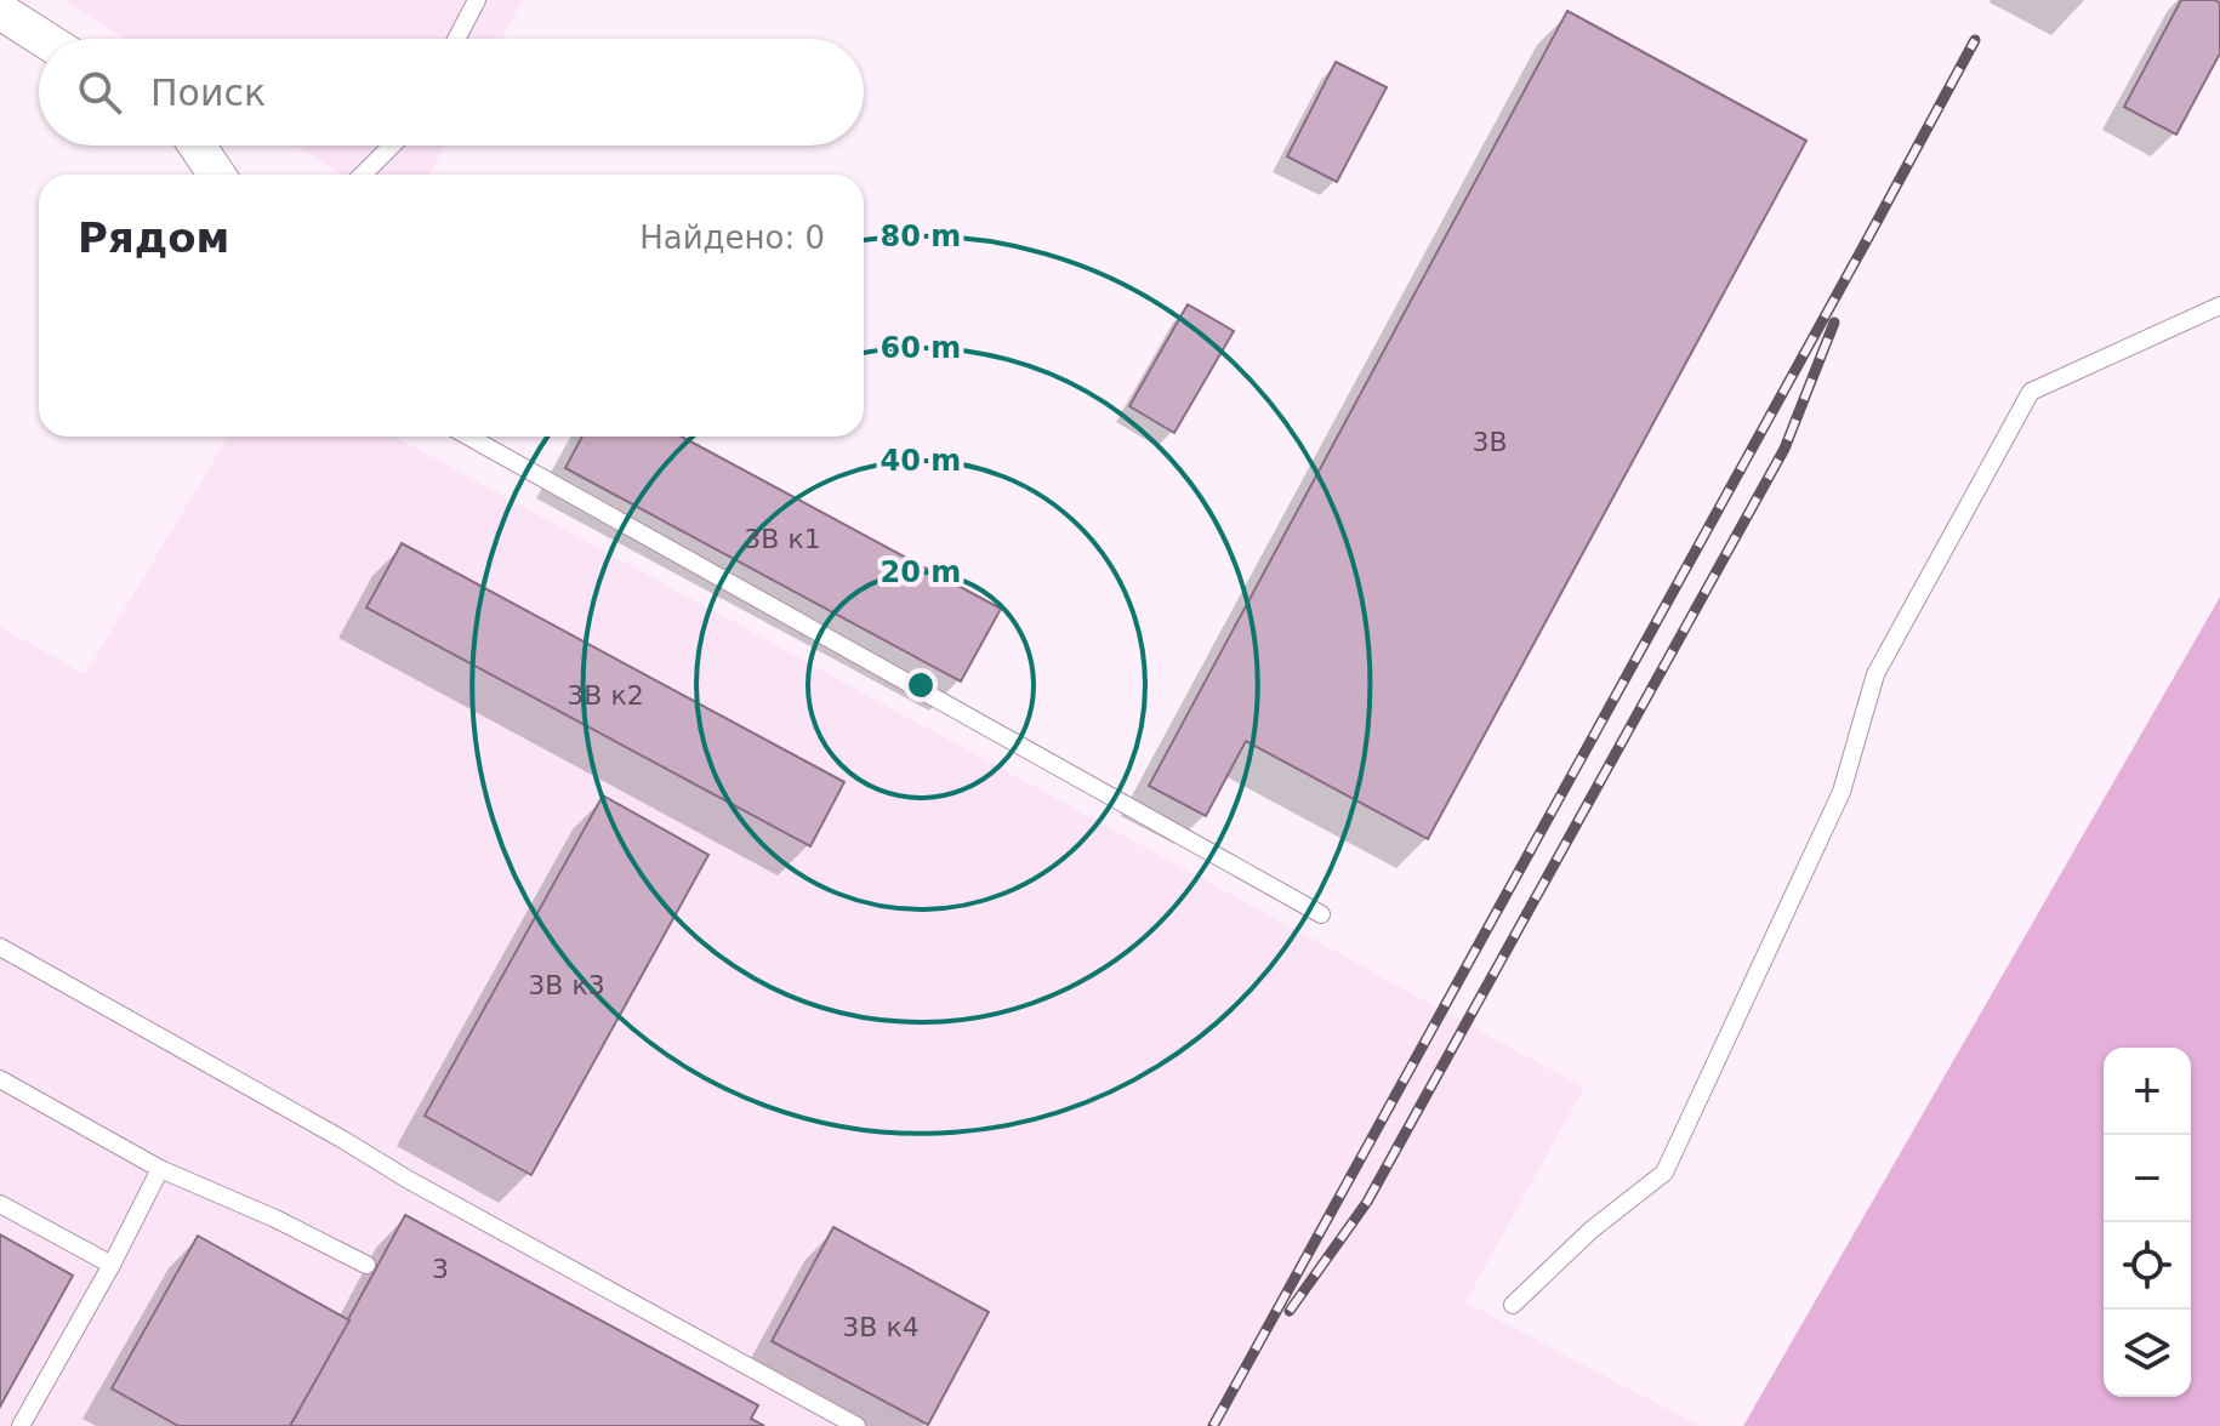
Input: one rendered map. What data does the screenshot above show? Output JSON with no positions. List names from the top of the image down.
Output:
{
  "house_numbers": [
    "3В",
    "3В к1",
    "3В к2",
    "3В к3",
    "3",
    "3В к4"
  ],
  "page": {
    "search": "Поиск",
    "heading": ["Рядом", "Найдено: 0"],
    "map_buttons": ["+", "−"]
  },
  "rings": [
    "80 m",
    "60 m",
    "40 m",
    "20 m"
  ]
}
